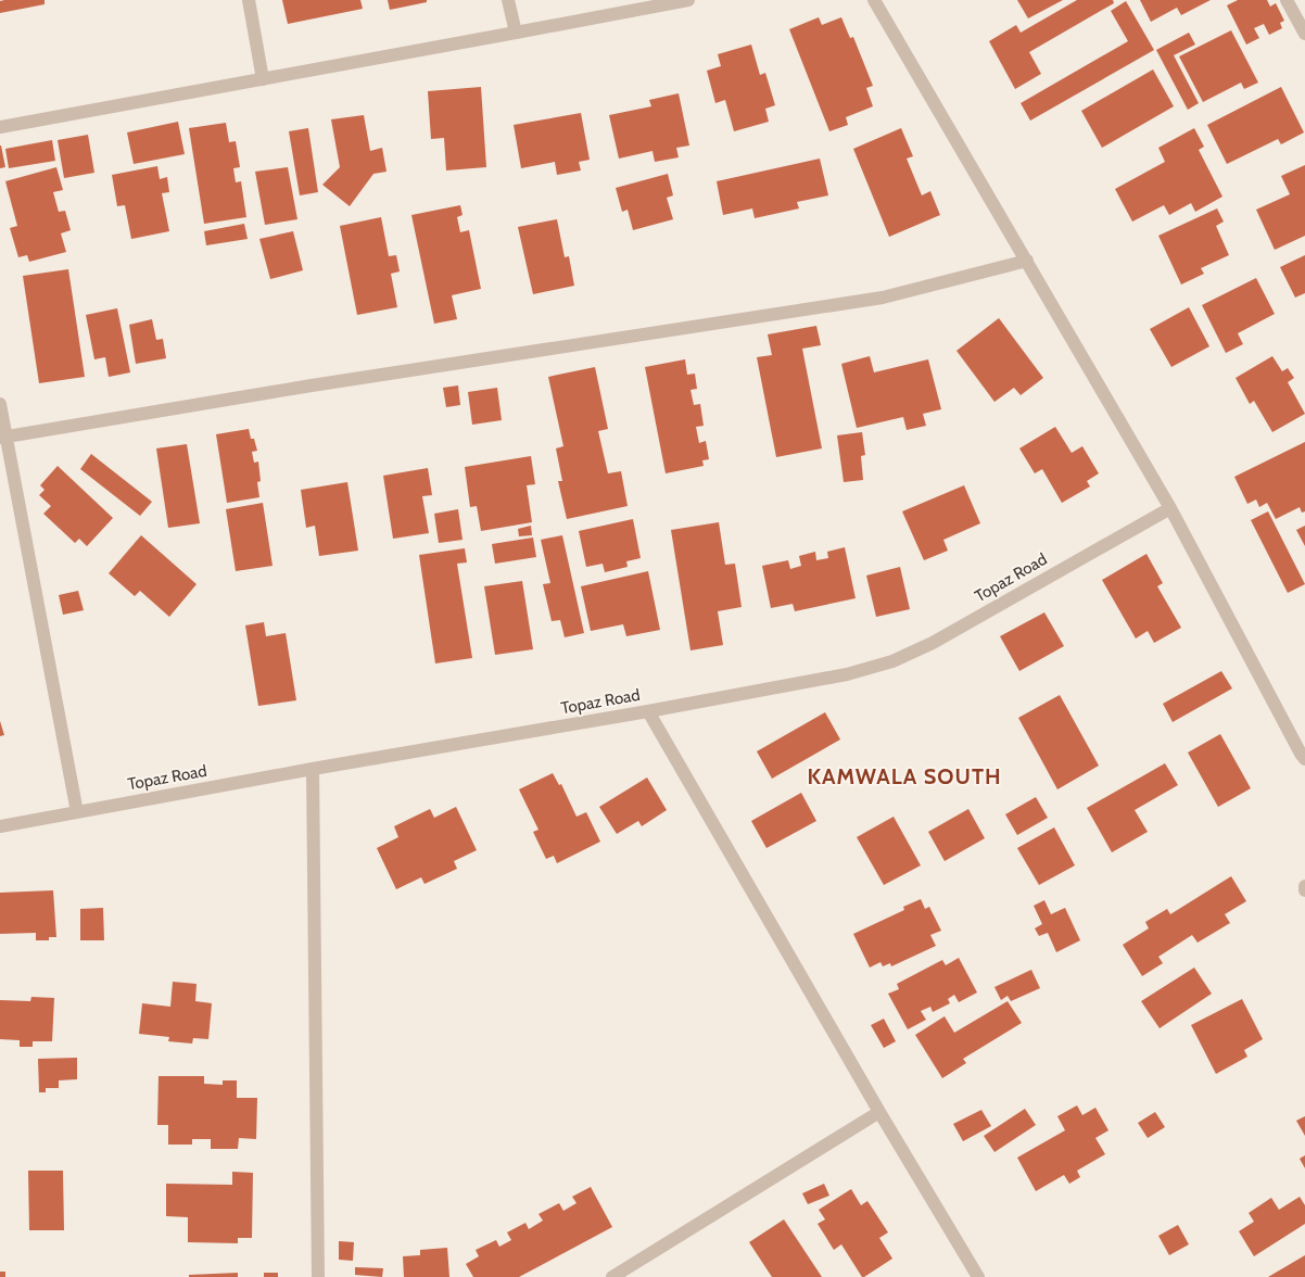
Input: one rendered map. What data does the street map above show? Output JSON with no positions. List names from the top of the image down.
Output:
{
  "streets": {
    "street": ["Topaz Road"]
  },
  "districts": ["KAMWALA SOUTH"]
}
